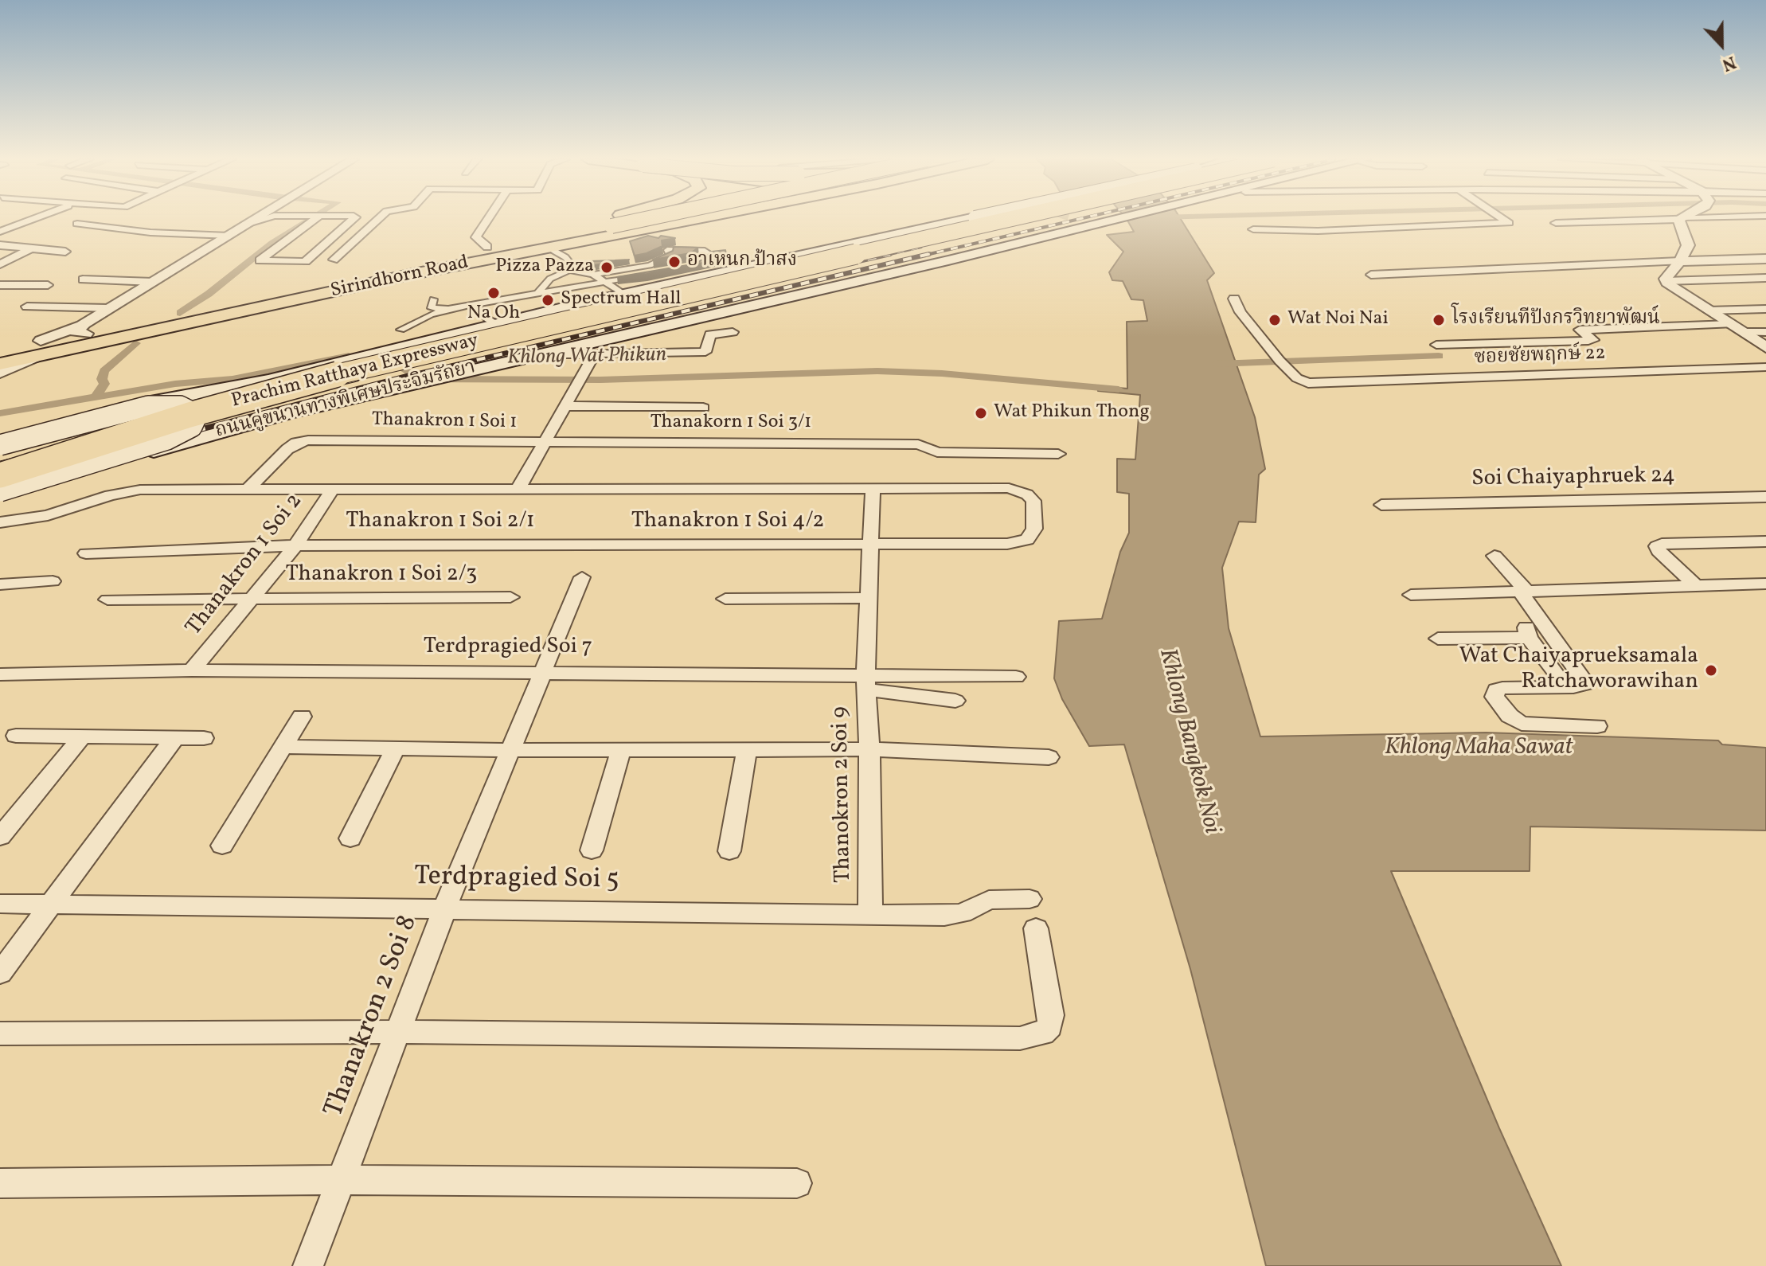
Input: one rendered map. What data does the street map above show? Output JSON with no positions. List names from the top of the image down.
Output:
{
  "streets": {
    "highway": ["Prachim Ratthaya Expressway"],
    "main road": ["Sirindhorn Road", "ถนนคู่ขนานทางพิเศษประจิมรัถยา"],
    "street": [
      "ซอยชัยพฤกษ์ 22",
      "Thanakron 1 Soi 1",
      "Thanakorn 1 Soi 3/1",
      "Soi Chaiyaphruek 24",
      "Thanakron 1 Soi 2/1",
      "Thanakron 1 Soi 4/2",
      "Thanakron 1 Soi 2",
      "Thanakron 1 Soi 2/3",
      "Terdpragied Soi 7",
      "Thanokron 2 Soi 9",
      "Terdpragied Soi 5",
      "Thanakron 2 Soi 8"
    ]
  },
  "crossings": [
    ["Thanakron 1 Soi 1", "Thanakorn 1 Soi 3/1"],
    ["Thanakron 1 Soi 2/1", "Thanakron 1 Soi 4/2"],
    ["Thanakron 1 Soi 2/1", "Thanakron 1 Soi 2"],
    ["Thanakron 1 Soi 4/2", "Thanokron 2 Soi 9"],
    ["Thanakron 1 Soi 2", "Thanakron 1 Soi 2/3"],
    ["Thanakron 1 Soi 2", "Terdpragied Soi 7"],
    ["Terdpragied Soi 7", "Thanokron 2 Soi 9"],
    ["Terdpragied Soi 7", "Thanakron 2 Soi 8"],
    ["Thanokron 2 Soi 9", "Terdpragied Soi 5"],
    ["Terdpragied Soi 5", "Thanakron 2 Soi 8"]
  ],
  "water": ["Khlong Wat Phikun", "Khlong Bangkok Noi", "Khlong Maha Sawat"],
  "places": [
    "อาเหนก ป้าสง",
    "Pizza Pazza",
    "Na Oh",
    "Spectrum Hall",
    "Wat Noi Nai",
    "โรงเรียนทีปังกรวิทยาพัฒน์",
    "Wat Phikun Thong",
    "Wat Chaiyaprueksamala Ratchaworawihan"
  ],
  "north": "bottom"
}
